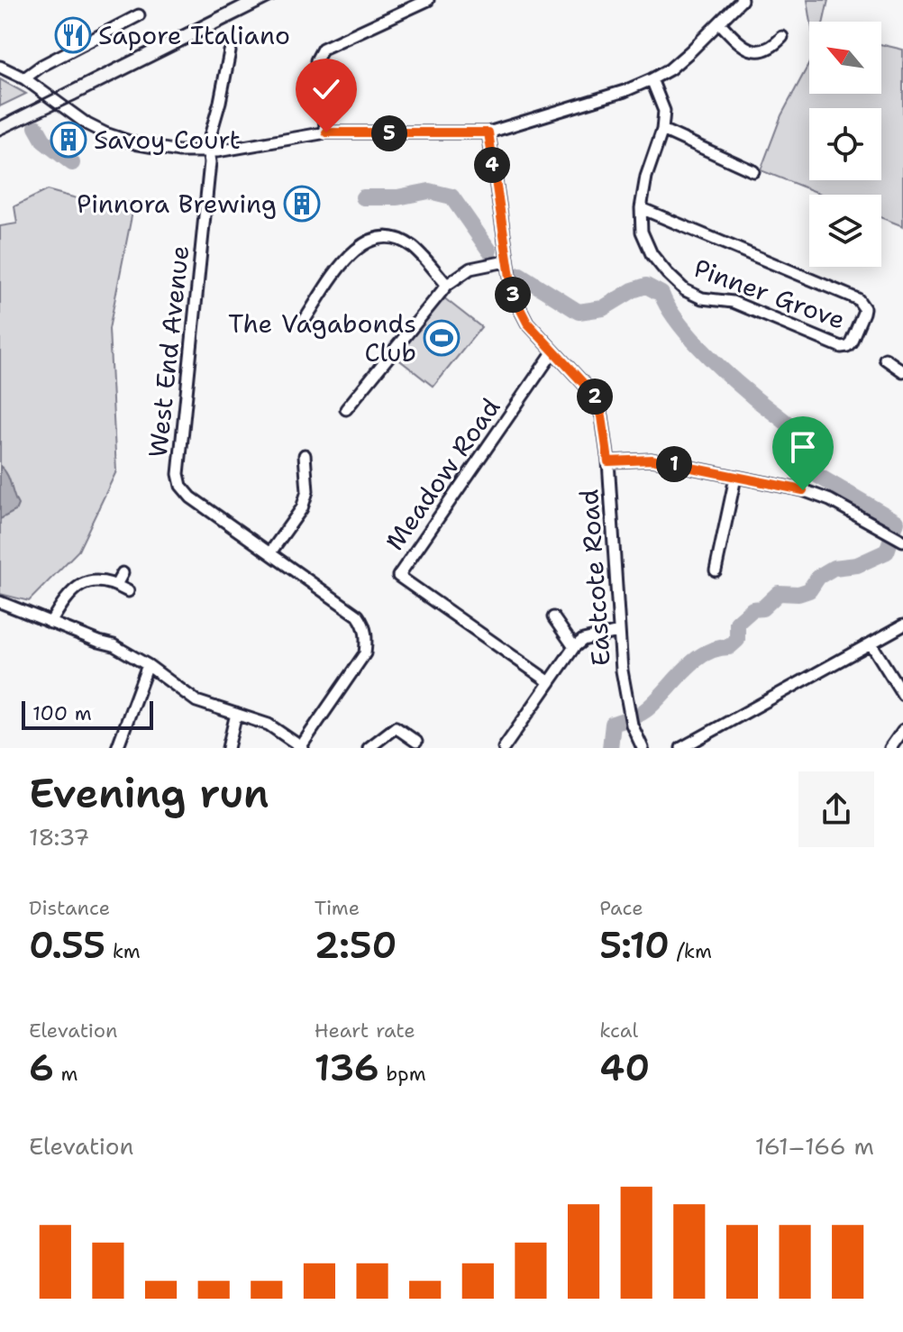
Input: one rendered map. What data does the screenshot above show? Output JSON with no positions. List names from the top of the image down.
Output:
{
  "streets": {
    "street": [
      "Pinner Grove",
      "West End Avenue",
      "Meadow Road",
      "Eastcote Road"
    ]
  },
  "crossings": [
    ["Meadow Road", "Eastcote Road"]
  ],
  "places": {
    "restaurant": ["Sapore Italiano"],
    "building": ["Savoy Court", "Pinnora Brewing"],
    "sports": ["The Vagabonds Club"]
  },
  "scale_bar": "100 m",
  "north": "top left",
  "page": {
    "pins": [
      "5",
      "4",
      "3",
      "2",
      "1"
    ],
    "scale": "100 m",
    "heading": ["Evening run", "18:37"],
    "stats": [
      ["Distance", "0.55 km"],
      ["Time", "2:50"],
      ["Pace", "5:10 /km"],
      ["Elevation", "6 m"],
      ["Heart rate", "136 bpm"],
      ["kcal", "40"]
    ],
    "chart": ["Elevation", "161–166 m"]
  }
}
